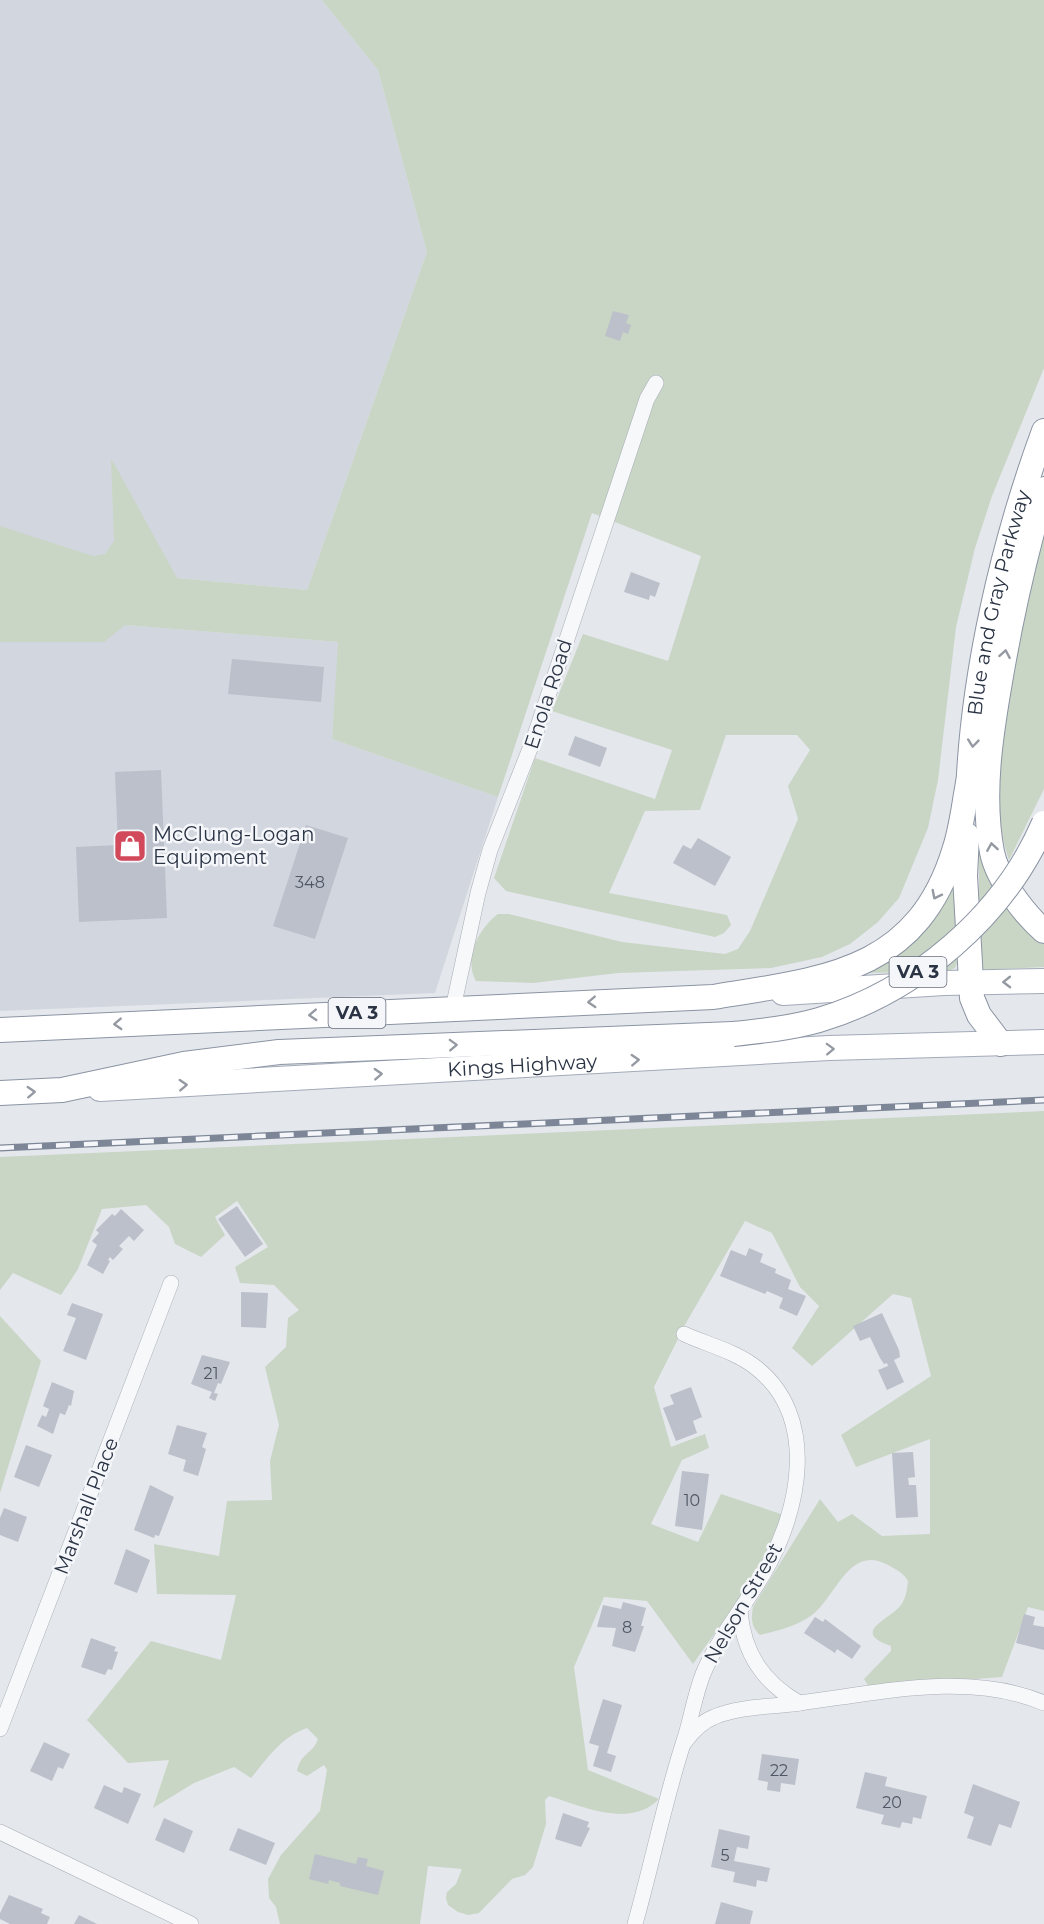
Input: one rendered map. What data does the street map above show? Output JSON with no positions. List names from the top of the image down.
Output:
{
  "streets": {
    "main road": ["Blue and Gray Parkway", "VA 3", "Kings Highway"],
    "street": ["Enola Road", "Marshall Place", "Nelson Street"]
  },
  "crossings": [
    ["Blue and Gray Parkway", "VA 3"],
    ["Enola Road", "VA 3"],
    ["VA 3", "Kings Highway"]
  ],
  "places": {
    "shop": ["McClung-Logan Equipment"]
  },
  "house_numbers": [
    "348",
    "21",
    "10",
    "8",
    "22",
    "20",
    "5"
  ]
}
